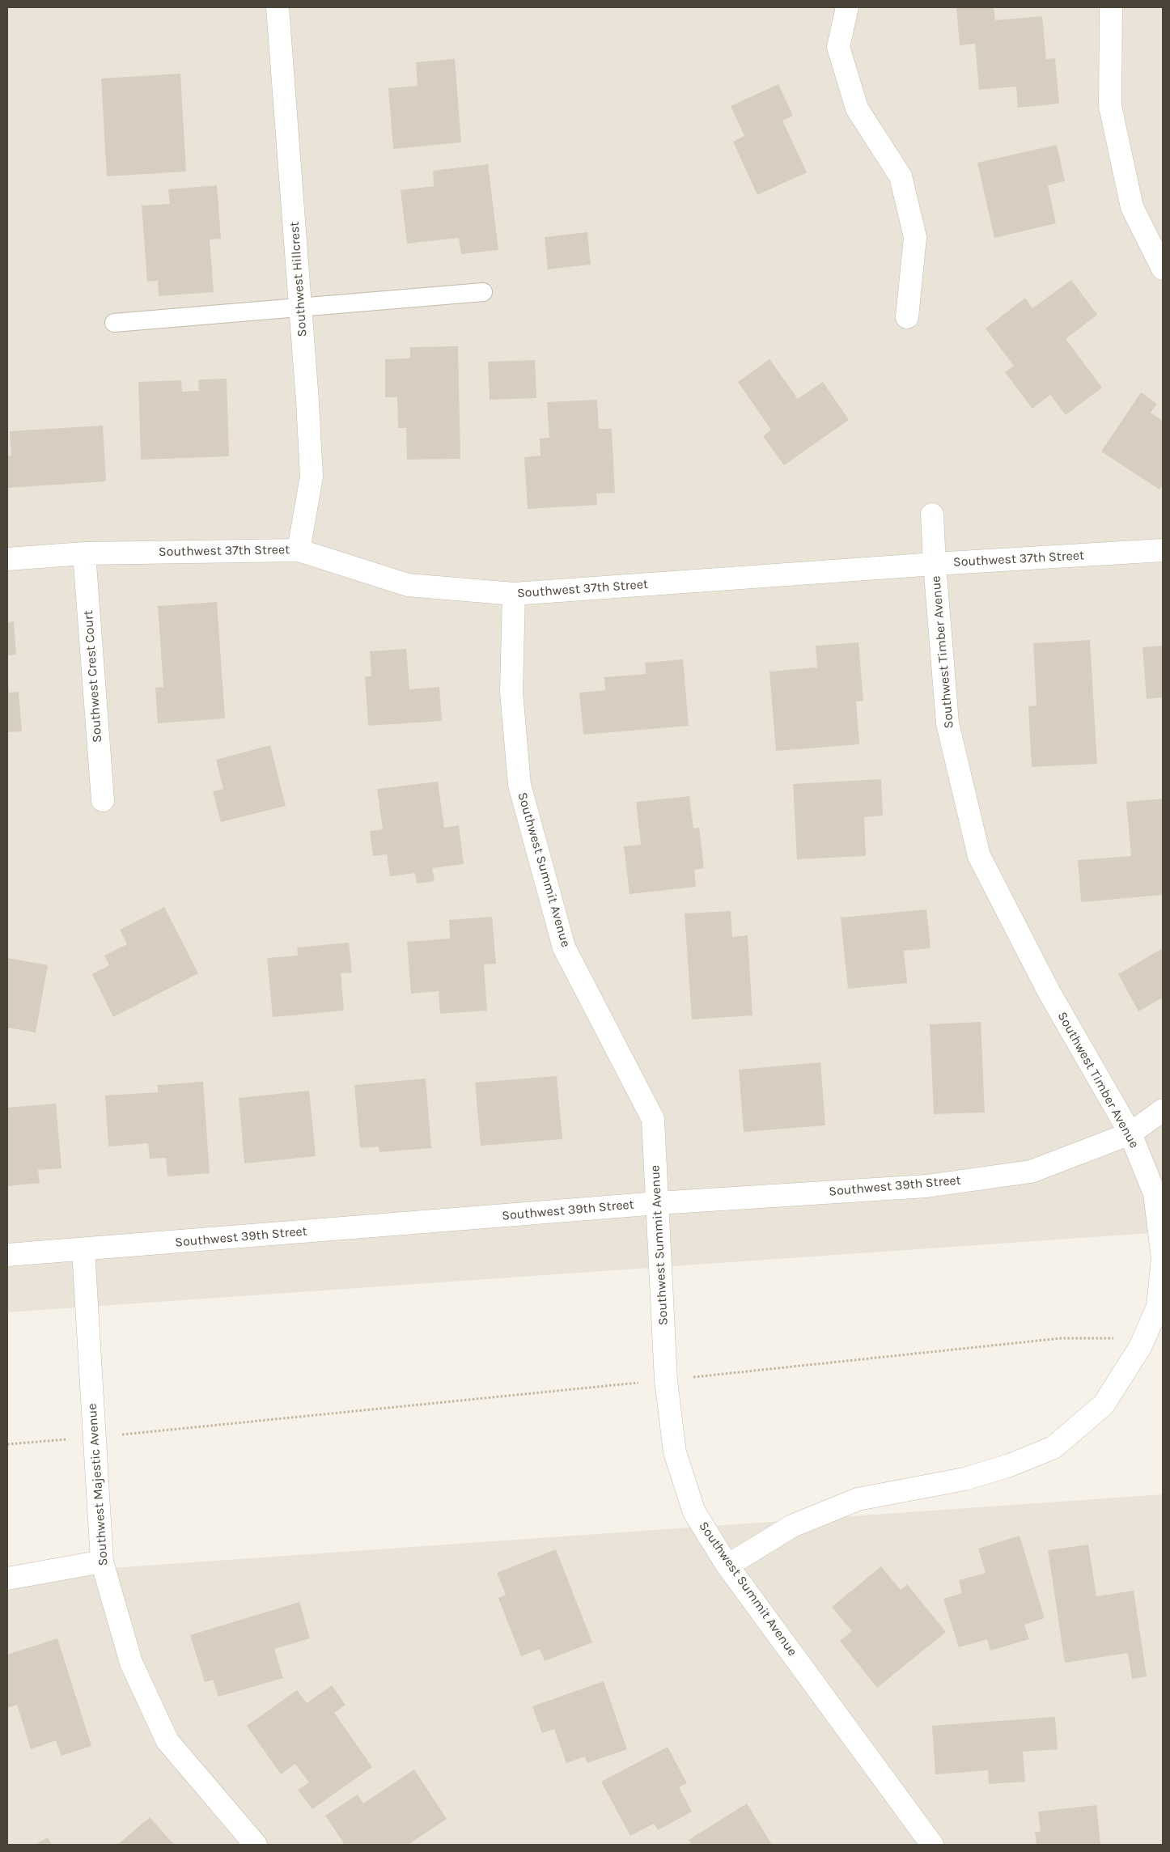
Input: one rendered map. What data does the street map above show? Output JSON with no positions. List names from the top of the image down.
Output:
{
  "streets": {
    "street": [
      "Southwest Hillcrest",
      "Southwest 37th Street",
      "Southwest Timber Avenue",
      "Southwest Crest Court",
      "Southwest Summit Avenue",
      "Southwest 39th Street",
      "Southwest Majestic Avenue"
    ]
  },
  "crossings": [
    ["Southwest Hillcrest", "Southwest 37th Street"],
    ["Southwest 37th Street", "Southwest Timber Avenue"],
    ["Southwest 37th Street", "Southwest Crest Court"],
    ["Southwest 37th Street", "Southwest Summit Avenue"],
    ["Southwest Timber Avenue", "Southwest Summit Avenue"],
    ["Southwest Timber Avenue", "Southwest 39th Street"],
    ["Southwest Summit Avenue", "Southwest 39th Street"],
    ["Southwest 39th Street", "Southwest Majestic Avenue"]
  ]
}
